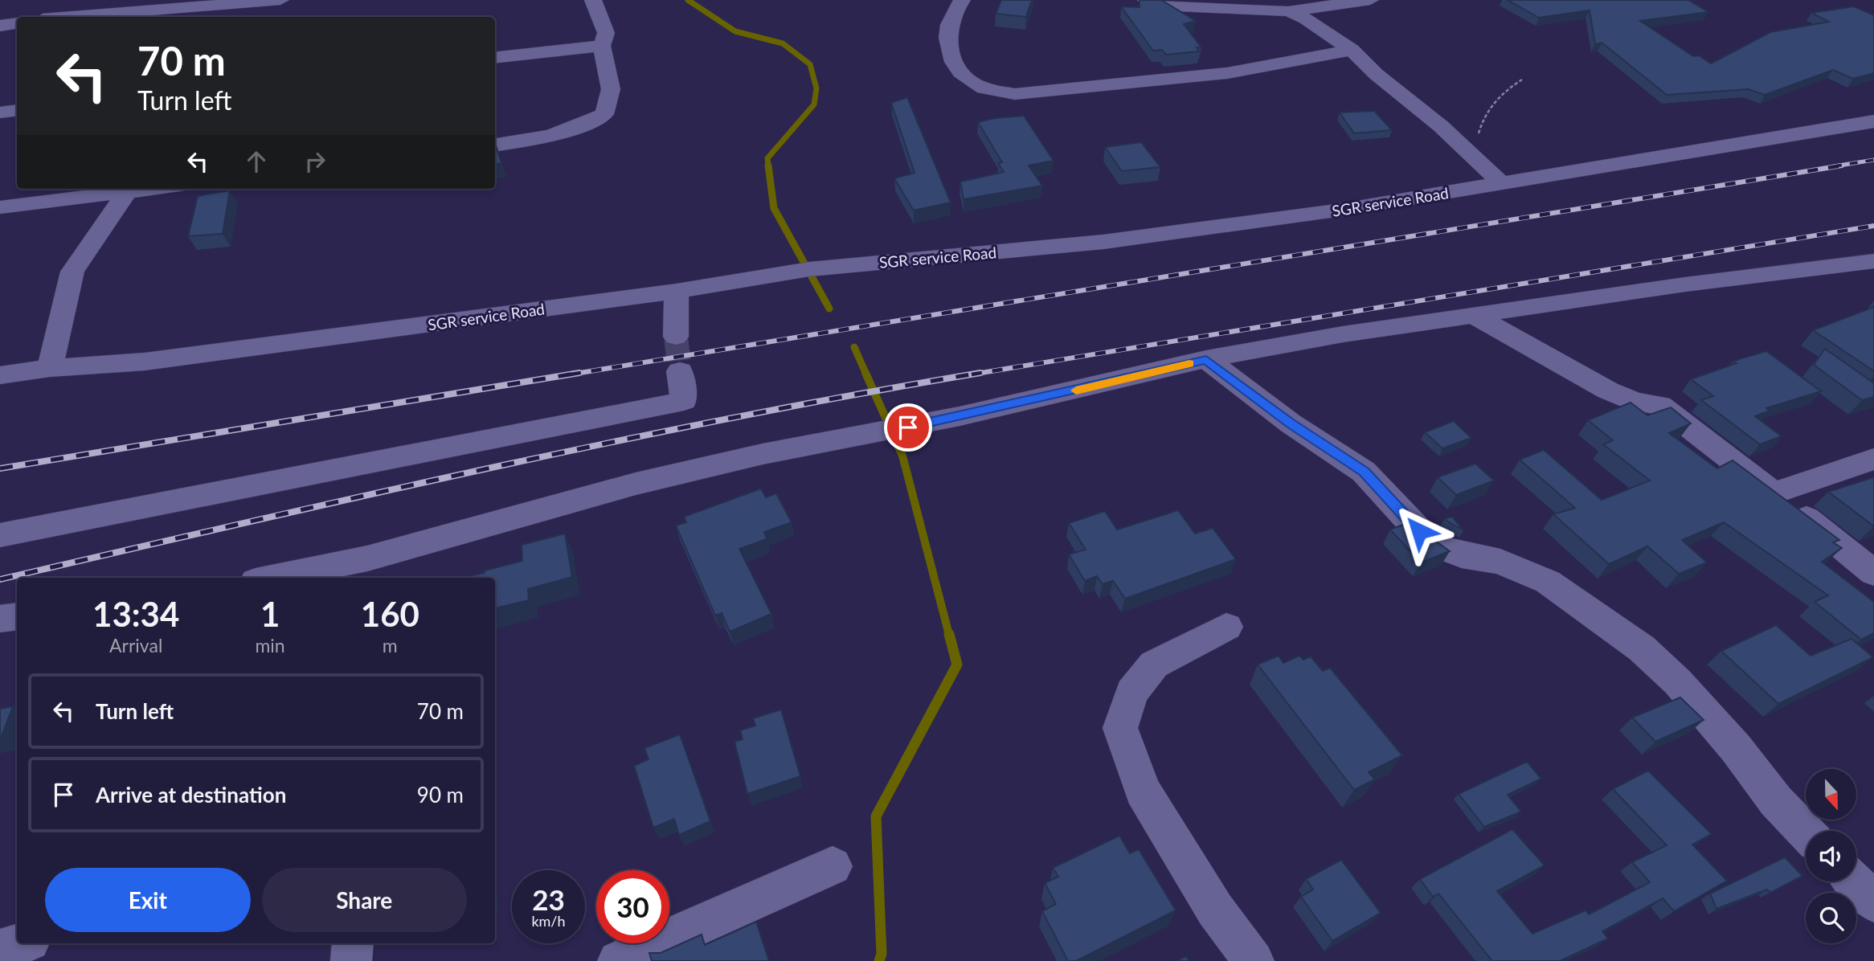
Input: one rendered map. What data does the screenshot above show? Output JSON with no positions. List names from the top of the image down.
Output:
{
  "streets": {
    "street": ["SGR service Road"]
  },
  "north": "bottom",
  "page": {
    "turn": ["70 m", "Turn left"],
    "eta": [
      "13:34",
      "Arrival",
      "1",
      "min",
      "160",
      "m"
    ],
    "list": [
      {
        "name": "Turn left",
        "value": "70 m"
      },
      {
        "name": "Arrive at destination",
        "value": "90 m"
      }
    ],
    "buttons": ["Exit", "Share"],
    "speed": "23 km/h",
    "limit": "30"
  }
}
